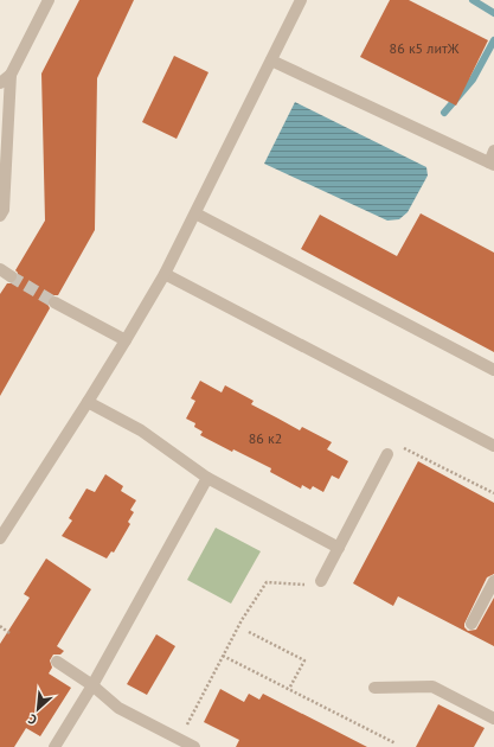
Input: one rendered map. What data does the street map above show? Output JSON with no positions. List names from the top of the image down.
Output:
{
  "house_numbers": ["86 к5 литЖ", "86 к2"],
  "north": "bottom left"
}
